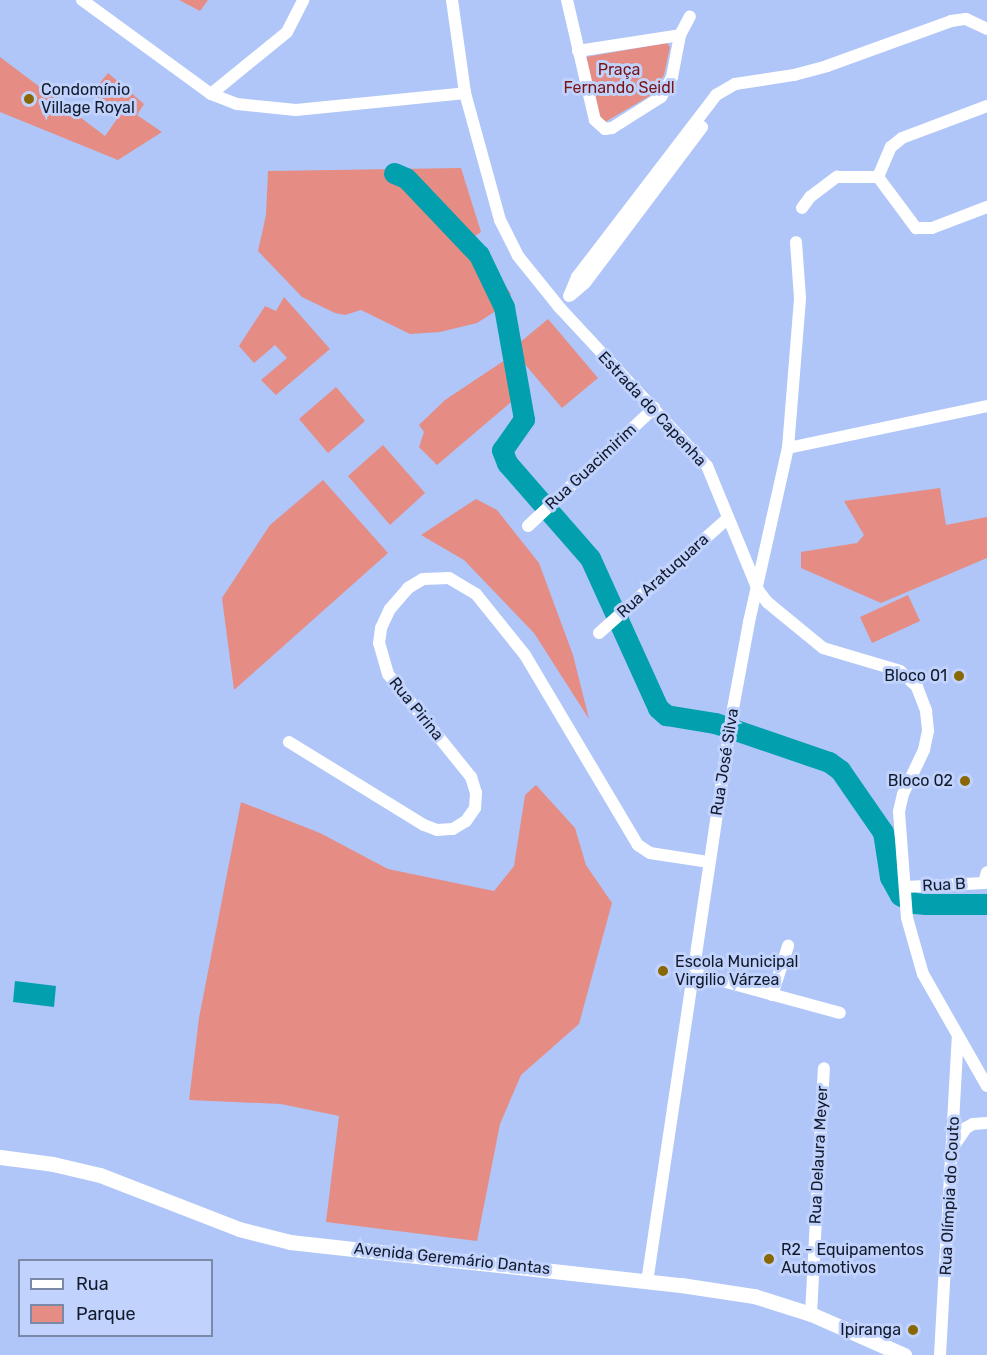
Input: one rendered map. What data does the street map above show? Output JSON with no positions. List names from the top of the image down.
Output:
{
  "streets": {
    "main road": ["Avenida Geremário Dantas"],
    "street": [
      "Estrada do Capenha",
      "Rua Guacimirim",
      "Rua Aratuquara",
      "Rua Pirina",
      "Rua José Silva",
      "Rua B",
      "Rua Delaura Meyer",
      "Rua Olímpia do Couto"
    ]
  },
  "crossings": [
    ["Estrada do Capenha", "Rua Guacimirim"],
    ["Estrada do Capenha", "Rua Aratuquara"],
    ["Estrada do Capenha", "Rua José Silva"],
    ["Estrada do Capenha", "Rua B"],
    ["Estrada do Capenha", "Rua Olímpia do Couto"],
    ["Rua Pirina", "Rua José Silva"],
    ["Rua José Silva", "Avenida Geremário Dantas"],
    ["Rua Delaura Meyer", "Avenida Geremário Dantas"]
  ],
  "parks": ["Praça Fernando Seidl"],
  "places": [
    "Condomínio Village Royal",
    "Bloco 01",
    "Bloco 02",
    "Escola Municipal Virgilio Várzea",
    "R2 - Equipamentos Automotivos",
    "Ipiranga"
  ],
  "legend": ["Rua", "Parque"]
}
